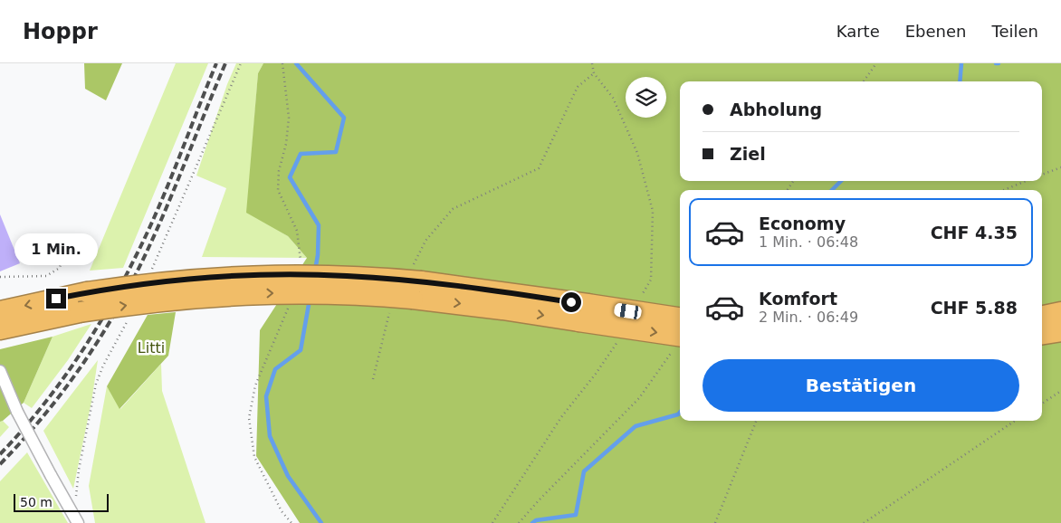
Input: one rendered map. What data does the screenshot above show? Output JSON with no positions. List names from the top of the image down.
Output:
{
  "parks": ["Litti"],
  "scale_bar": "50 m",
  "page": {
    "header": "Hoppr",
    "nav": ["Karte", "Ebenen", "Teilen"],
    "banner": ["Abholung", "Ziel"],
    "list": [
      {
        "name": "Economy",
        "note": "1 Min. · 06:48",
        "value": "CHF 4.35"
      },
      {
        "name": "Komfort",
        "note": "2 Min. · 06:49",
        "value": "CHF 5.88"
      }
    ],
    "bubble": "1 Min.",
    "buttons": "Bestätigen",
    "scale": "50 m"
  }
}
